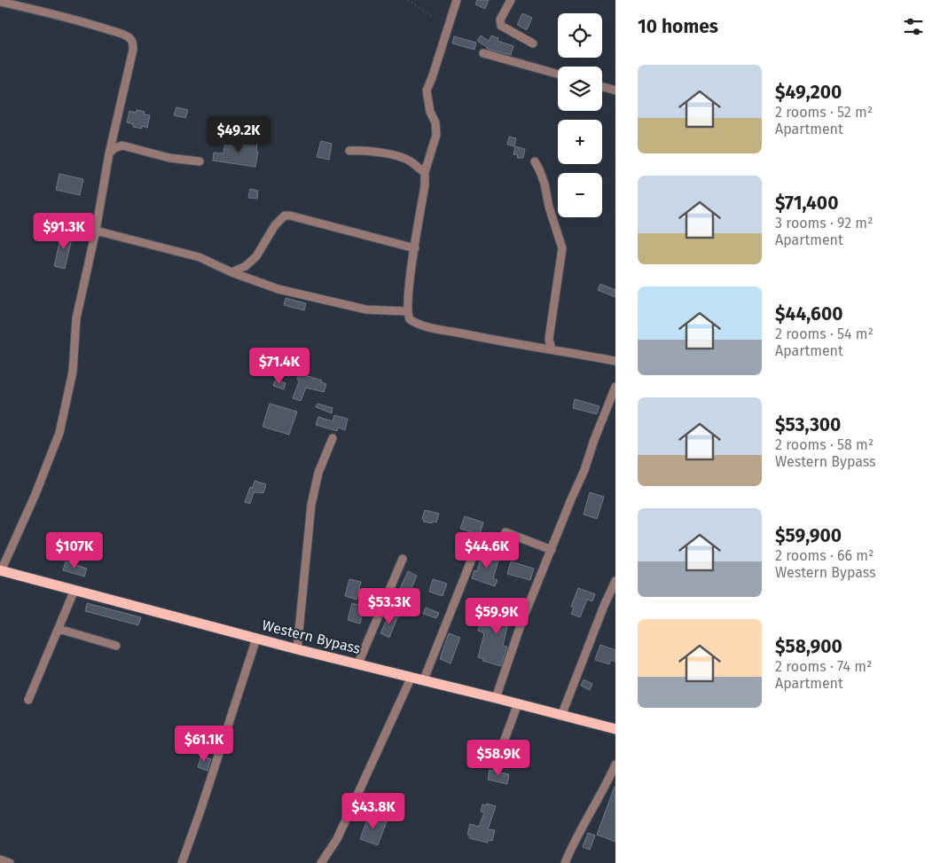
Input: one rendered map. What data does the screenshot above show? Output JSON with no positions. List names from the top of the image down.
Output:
{
  "streets": {
    "main road": ["Western Bypass"]
  },
  "page": {
    "heading": "10 homes",
    "map_buttons": ["+", "−"],
    "list": [
      {
        "name": "$49,200",
        "note": "2 rooms · 52 m² · Apartment"
      },
      {
        "name": "$71,400",
        "note": "3 rooms · 92 m² · Apartment"
      },
      {
        "name": "$44,600",
        "note": "2 rooms · 54 m² · Apartment"
      },
      {
        "name": "$53,300",
        "note": "2 rooms · 58 m² · Western Bypass"
      },
      {
        "name": "$59,900",
        "note": "2 rooms · 66 m² · Western Bypass"
      },
      {
        "name": "$58,900",
        "note": "2 rooms · 74 m² · Apartment"
      }
    ],
    "price": [
      "$49.2K",
      "$91.3K",
      "$71.4K",
      "$107K",
      "$44.6K",
      "$53.3K",
      "$59.9K",
      "$61.1K",
      "$58.9K",
      "$43.8K"
    ]
  }
}
